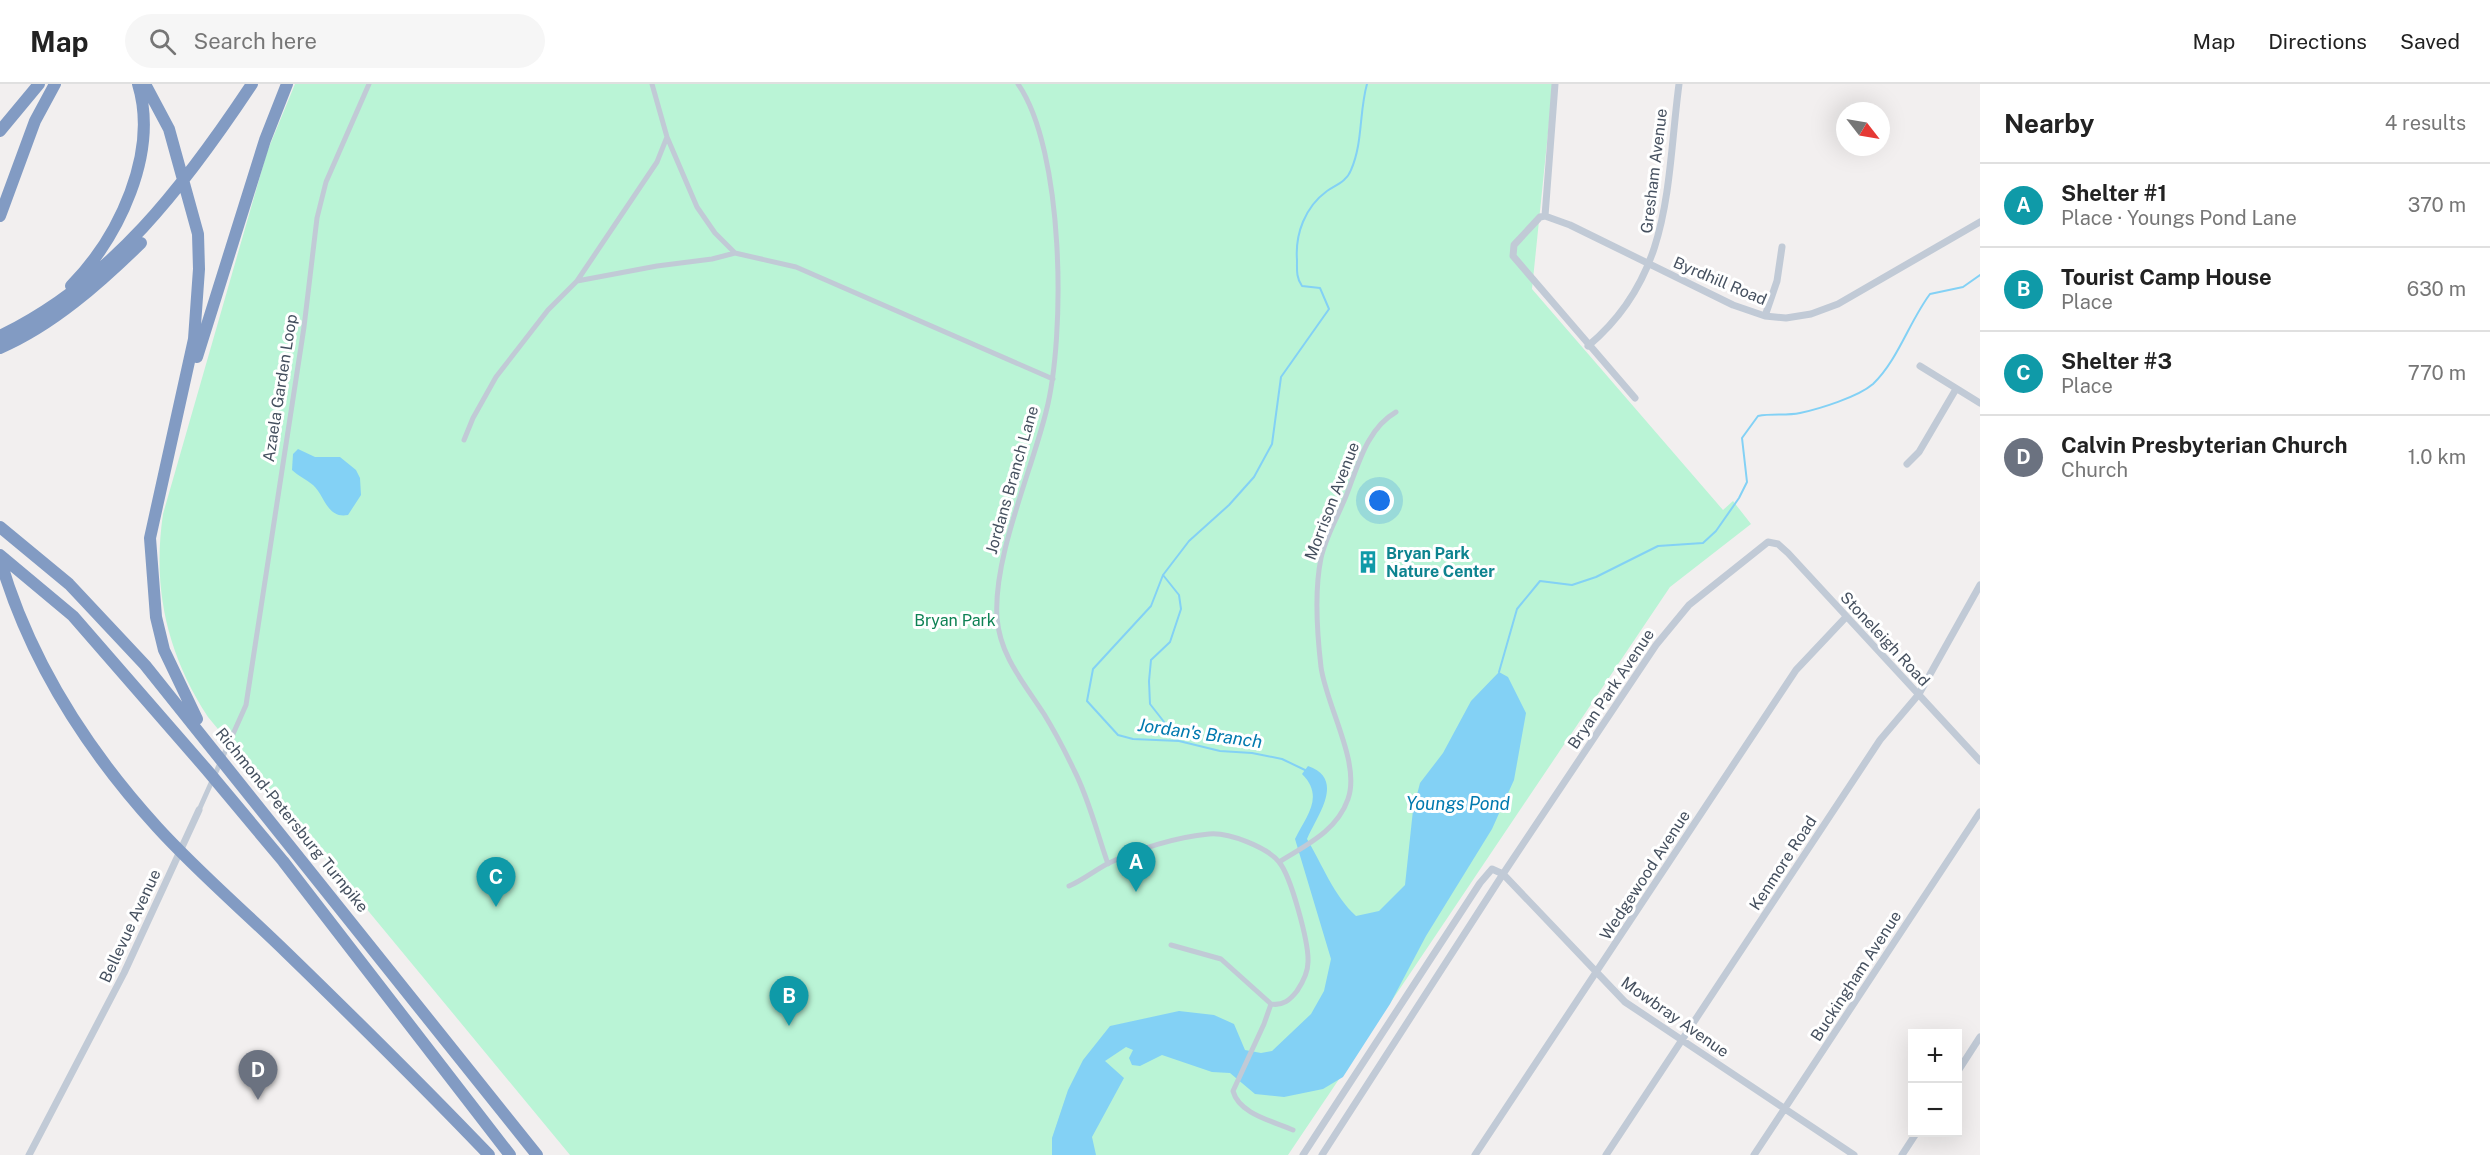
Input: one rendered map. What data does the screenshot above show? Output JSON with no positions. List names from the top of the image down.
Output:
{
  "streets": {
    "highway": ["Richmond-Petersburg Turnpike"],
    "street": [
      "Gresham Avenue",
      "Byrdhill Road",
      "Azaela Garden Loop",
      "Jordans Branch Lane",
      "Morrison Avenue",
      "Stoneleigh Road",
      "Bryan Park Avenue",
      "Kenmore Road",
      "Wedgewood Avenue",
      "Bellevue Avenue",
      "Buckingham Avenue",
      "Mowbray Avenue"
    ]
  },
  "crossings": [
    ["Gresham Avenue", "Byrdhill Road"],
    ["Azaela Garden Loop", "Bellevue Avenue"],
    ["Stoneleigh Road", "Bryan Park Avenue"],
    ["Stoneleigh Road", "Kenmore Road"],
    ["Stoneleigh Road", "Wedgewood Avenue"],
    ["Bryan Park Avenue", "Mowbray Avenue"],
    ["Kenmore Road", "Mowbray Avenue"],
    ["Wedgewood Avenue", "Mowbray Avenue"],
    ["Buckingham Avenue", "Mowbray Avenue"]
  ],
  "water": ["Jordan's Branch", "Youngs Pond"],
  "parks": ["Bryan Park"],
  "places": {
    "building": ["Bryan Park Nature Center"]
  },
  "north": "bottom right",
  "page": {
    "header": "Map",
    "search": "Search here",
    "nav": ["Map", "Directions", "Saved"],
    "heading": ["Nearby", "4 results"],
    "list": [
      {
        "mark": "A",
        "name": "Shelter #1",
        "note": "Place · Youngs Pond Lane",
        "value": "370 m"
      },
      {
        "mark": "B",
        "name": "Tourist Camp House",
        "note": "Place",
        "value": "630 m"
      },
      {
        "mark": "C",
        "name": "Shelter #3",
        "note": "Place",
        "value": "770 m"
      },
      {
        "mark": "D",
        "name": "Calvin Presbyterian Church",
        "note": "Church",
        "value": "1.0 km"
      }
    ],
    "pins": [
      "A",
      "C",
      "B",
      "D"
    ],
    "map_buttons": ["+", "−"]
  }
}
